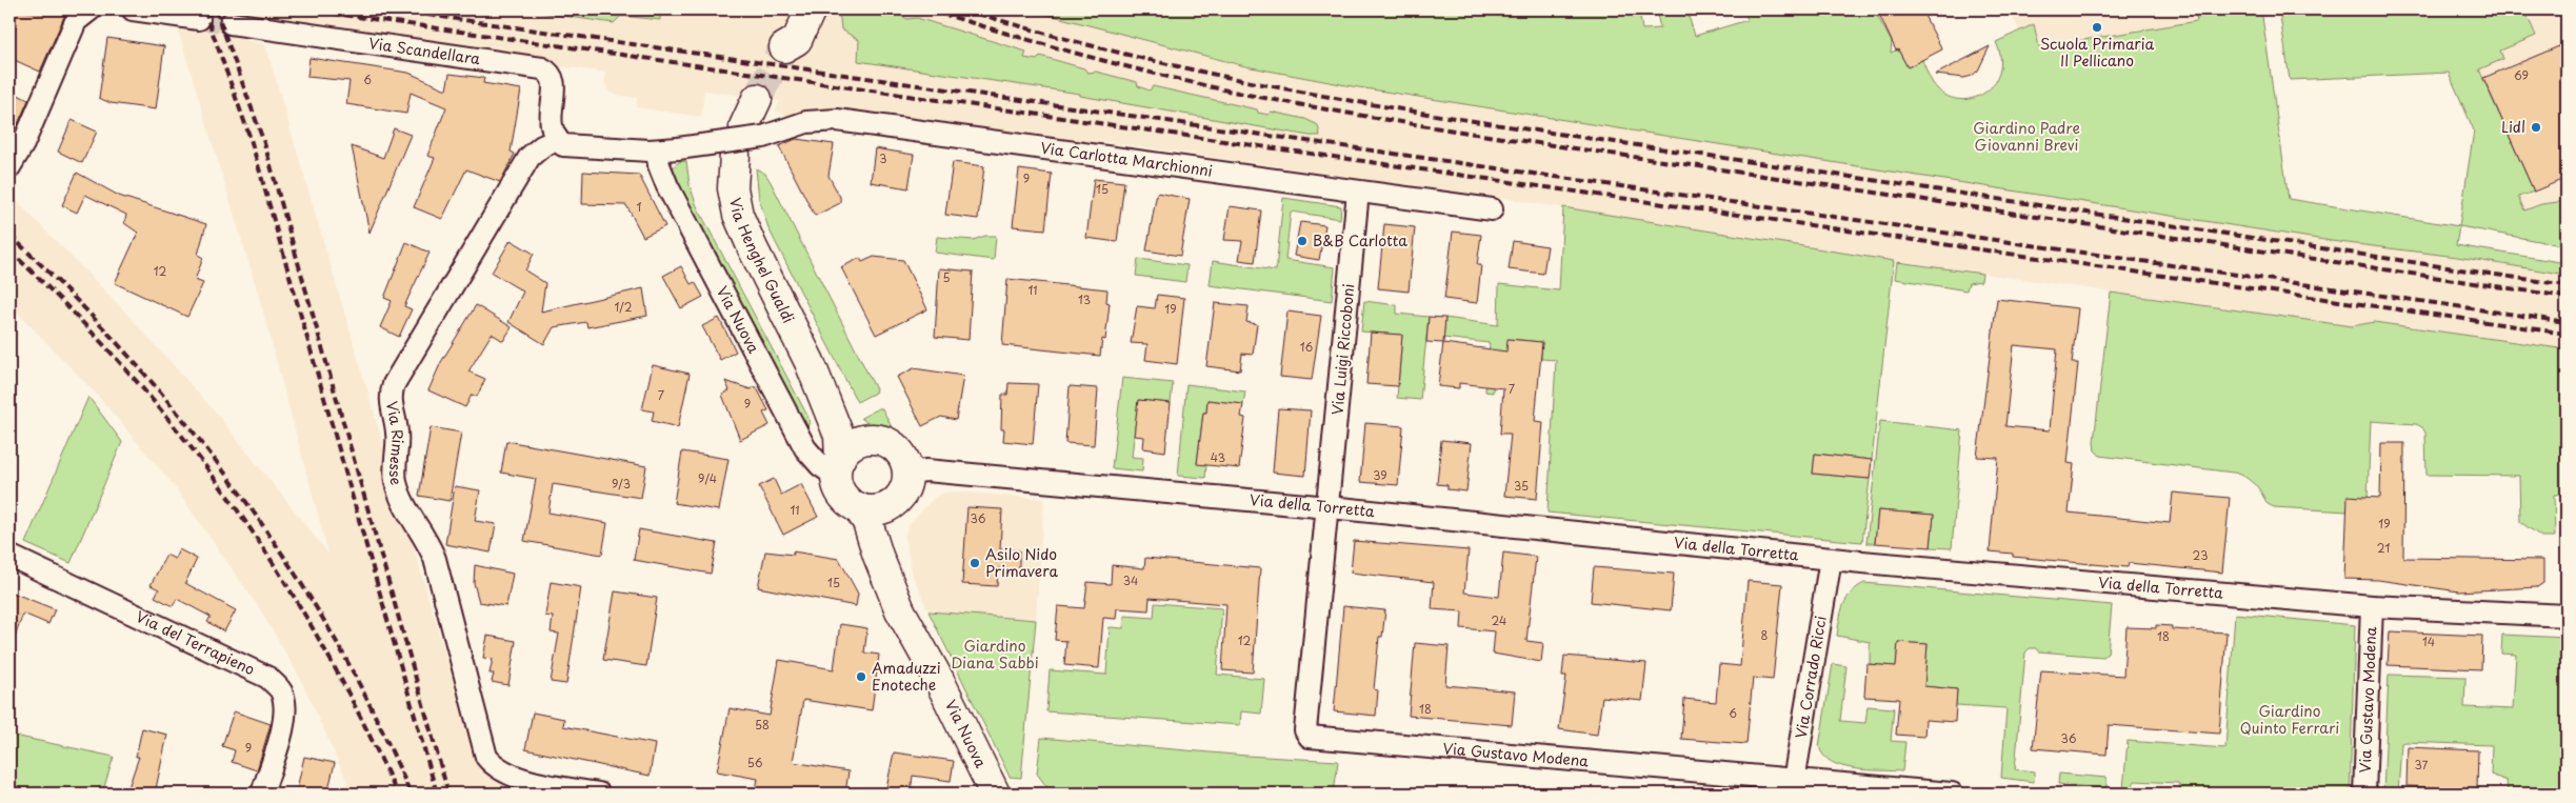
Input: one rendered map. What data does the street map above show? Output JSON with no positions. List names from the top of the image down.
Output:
{
  "streets": {
    "main road": ["Via Henghel Gualdi", "Via Nuova"],
    "street": [
      "Via Scandellara",
      "Via Carlotta Marchionni",
      "Via Luigi Riccoboni",
      "Via Rimesse",
      "Via della Torretta",
      "Via del Terrapieno",
      "Via Corrado Ricci",
      "Via Gustavo Modena"
    ]
  },
  "crossings": [
    ["Via Scandellara", "Via Rimesse"],
    ["Via Carlotta Marchionni", "Via Luigi Riccoboni"],
    ["Via Henghel Gualdi", "Via Nuova"],
    ["Via Henghel Gualdi", "Via della Torretta"],
    ["Via Nuova", "Via della Torretta"],
    ["Via Luigi Riccoboni", "Via della Torretta"],
    ["Via Luigi Riccoboni", "Via Gustavo Modena"],
    ["Via della Torretta", "Via Corrado Ricci"],
    ["Via della Torretta", "Via Gustavo Modena"],
    ["Via Corrado Ricci", "Via Gustavo Modena"]
  ],
  "parks": ["Giardino Padre Giovanni Brevi", "Giardino Diana Sabbi", "Giardino Quinto Ferrari"],
  "places": [
    "Scuola Primaria Il Pellicano",
    "Lidl",
    "B&B Carlotta",
    "Asilo Nido Primavera",
    "Amaduzzi Enoteche"
  ],
  "house_numbers": [
    "69",
    "6",
    "3",
    "9",
    "15",
    "1",
    "12",
    "5",
    "11",
    "13",
    "1/2",
    "19",
    "16",
    "7",
    "7",
    "9",
    "43",
    "39",
    "9/4",
    "9/3",
    "35",
    "11",
    "36",
    "19",
    "21",
    "23",
    "34",
    "15",
    "24",
    "8",
    "18",
    "12",
    "14",
    "18",
    "6",
    "58",
    "36",
    "9",
    "56",
    "37"
  ]
}
